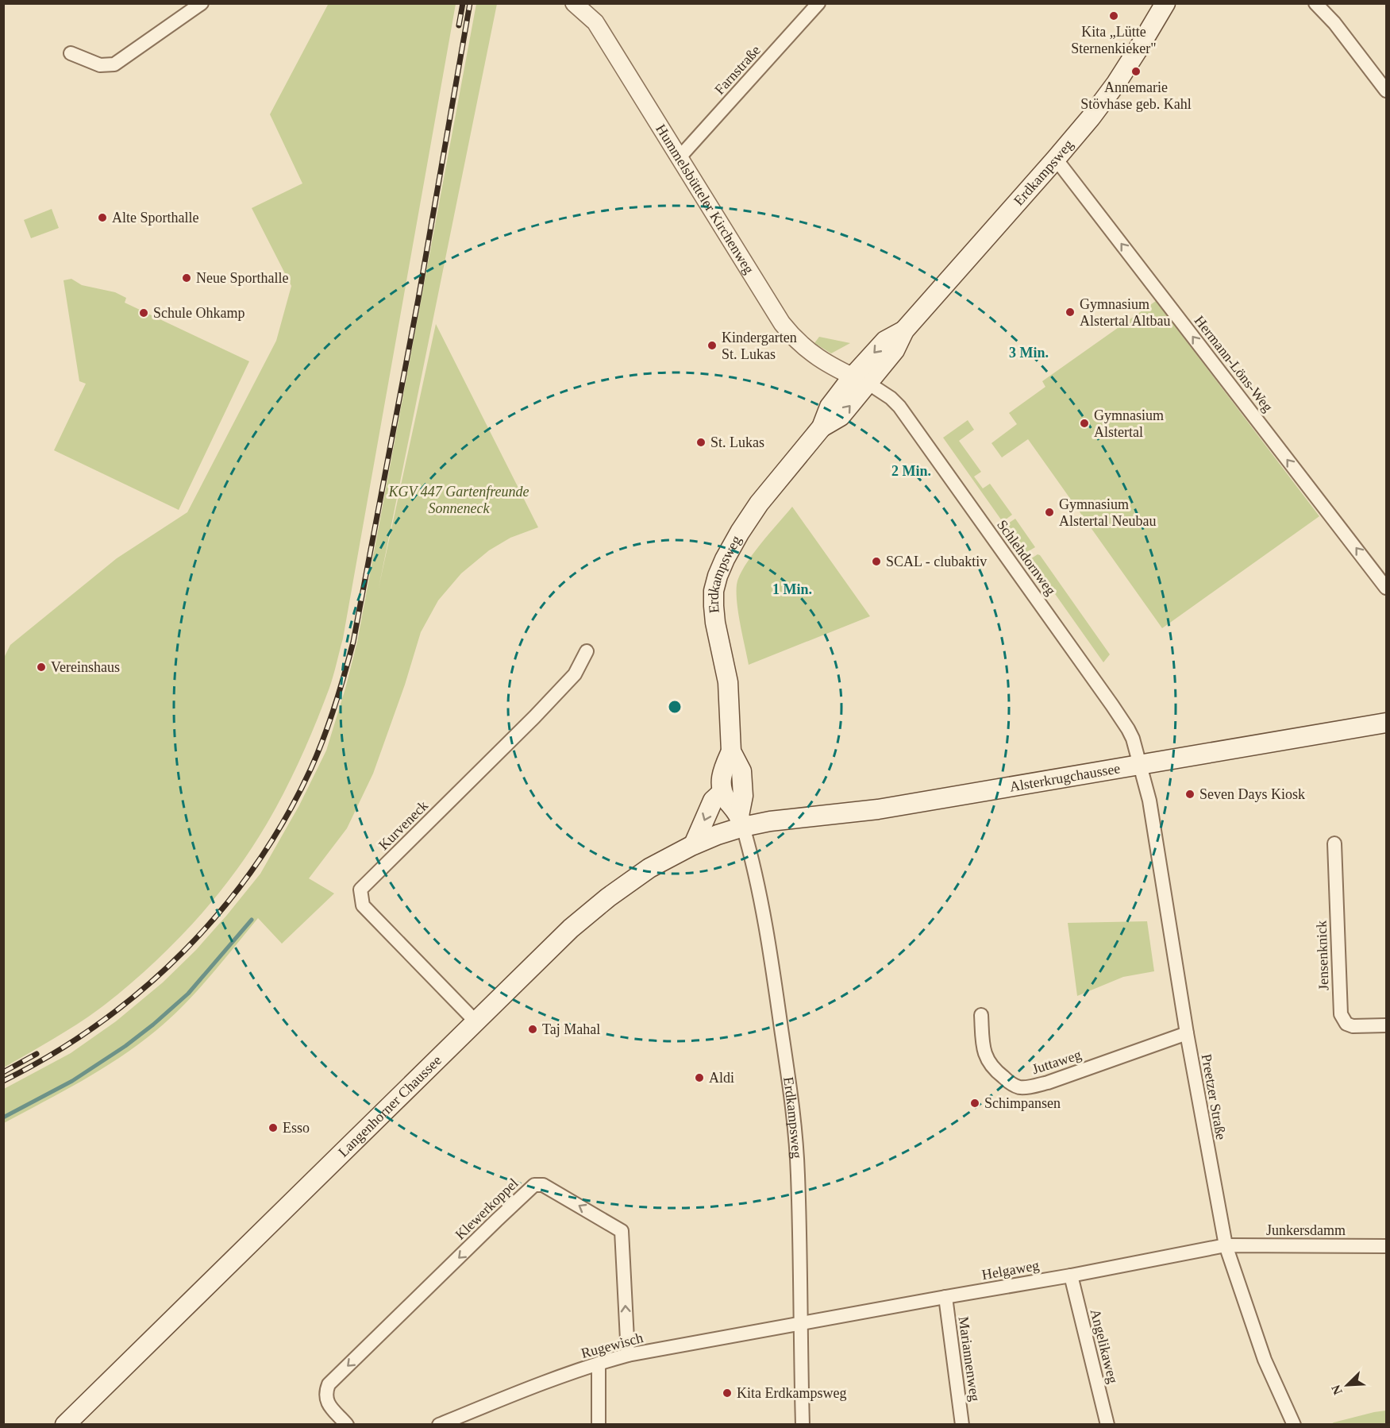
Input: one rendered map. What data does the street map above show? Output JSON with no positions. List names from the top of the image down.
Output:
{
  "streets": {
    "main road": ["Erdkampsweg", "Alsterkrugchaussee", "Langenhorner Chaussee"],
    "street": [
      "Farnstraße",
      "Hummelsbütteler Kirchenweg",
      "Hermann-Löns-Weg",
      "Schlehdornweg",
      "Kurveneck",
      "Jensenknick",
      "Juttaweg",
      "Preetzer Straße",
      "Klewerkoppel",
      "Junkersdamm",
      "Helgaweg",
      "Rugewisch",
      "Angelikaweg",
      "Mariannenweg"
    ]
  },
  "crossings": [
    ["Farnstraße", "Hummelsbütteler Kirchenweg"],
    ["Erdkampsweg", "Hummelsbütteler Kirchenweg"],
    ["Erdkampsweg", "Hermann-Löns-Weg"],
    ["Erdkampsweg", "Schlehdornweg"],
    ["Erdkampsweg", "Alsterkrugchaussee"],
    ["Erdkampsweg", "Langenhorner Chaussee"],
    ["Erdkampsweg", "Helgaweg"],
    ["Erdkampsweg", "Rugewisch"],
    ["Hummelsbütteler Kirchenweg", "Schlehdornweg"],
    ["Schlehdornweg", "Alsterkrugchaussee"],
    ["Schlehdornweg", "Preetzer Straße"],
    ["Alsterkrugchaussee", "Preetzer Straße"],
    ["Alsterkrugchaussee", "Langenhorner Chaussee"],
    ["Kurveneck", "Langenhorner Chaussee"],
    ["Juttaweg", "Preetzer Straße"],
    ["Preetzer Straße", "Junkersdamm"],
    ["Preetzer Straße", "Helgaweg"],
    ["Klewerkoppel", "Rugewisch"],
    ["Junkersdamm", "Helgaweg"],
    ["Helgaweg", "Rugewisch"],
    ["Helgaweg", "Angelikaweg"],
    ["Helgaweg", "Mariannenweg"]
  ],
  "one_way": ["Hermann-Löns-Weg"],
  "parks": ["KGV 447 Gartenfreunde Sonneneck"],
  "places": [
    "Kita „Lütte Sternenkieker\"",
    "Annemarie Stövhase geb. Kahl",
    "Alte Sporthalle",
    "Neue Sporthalle",
    "Gymnasium Alstertal Altbau",
    "Schule Ohkamp",
    "Kindergarten St. Lukas",
    "Gymnasium Alstertal",
    "St. Lukas",
    "Gymnasium Alstertal Neubau",
    "SCAL - clubaktiv",
    "Vereinshaus",
    "Seven Days Kiosk",
    "Taj Mahal",
    "Aldi",
    "Schimpansen",
    "Esso",
    "Kita Erdkampsweg"
  ],
  "north": "bottom left",
  "rings": ["3 Min.", "2 Min.", "1 Min."]
}
